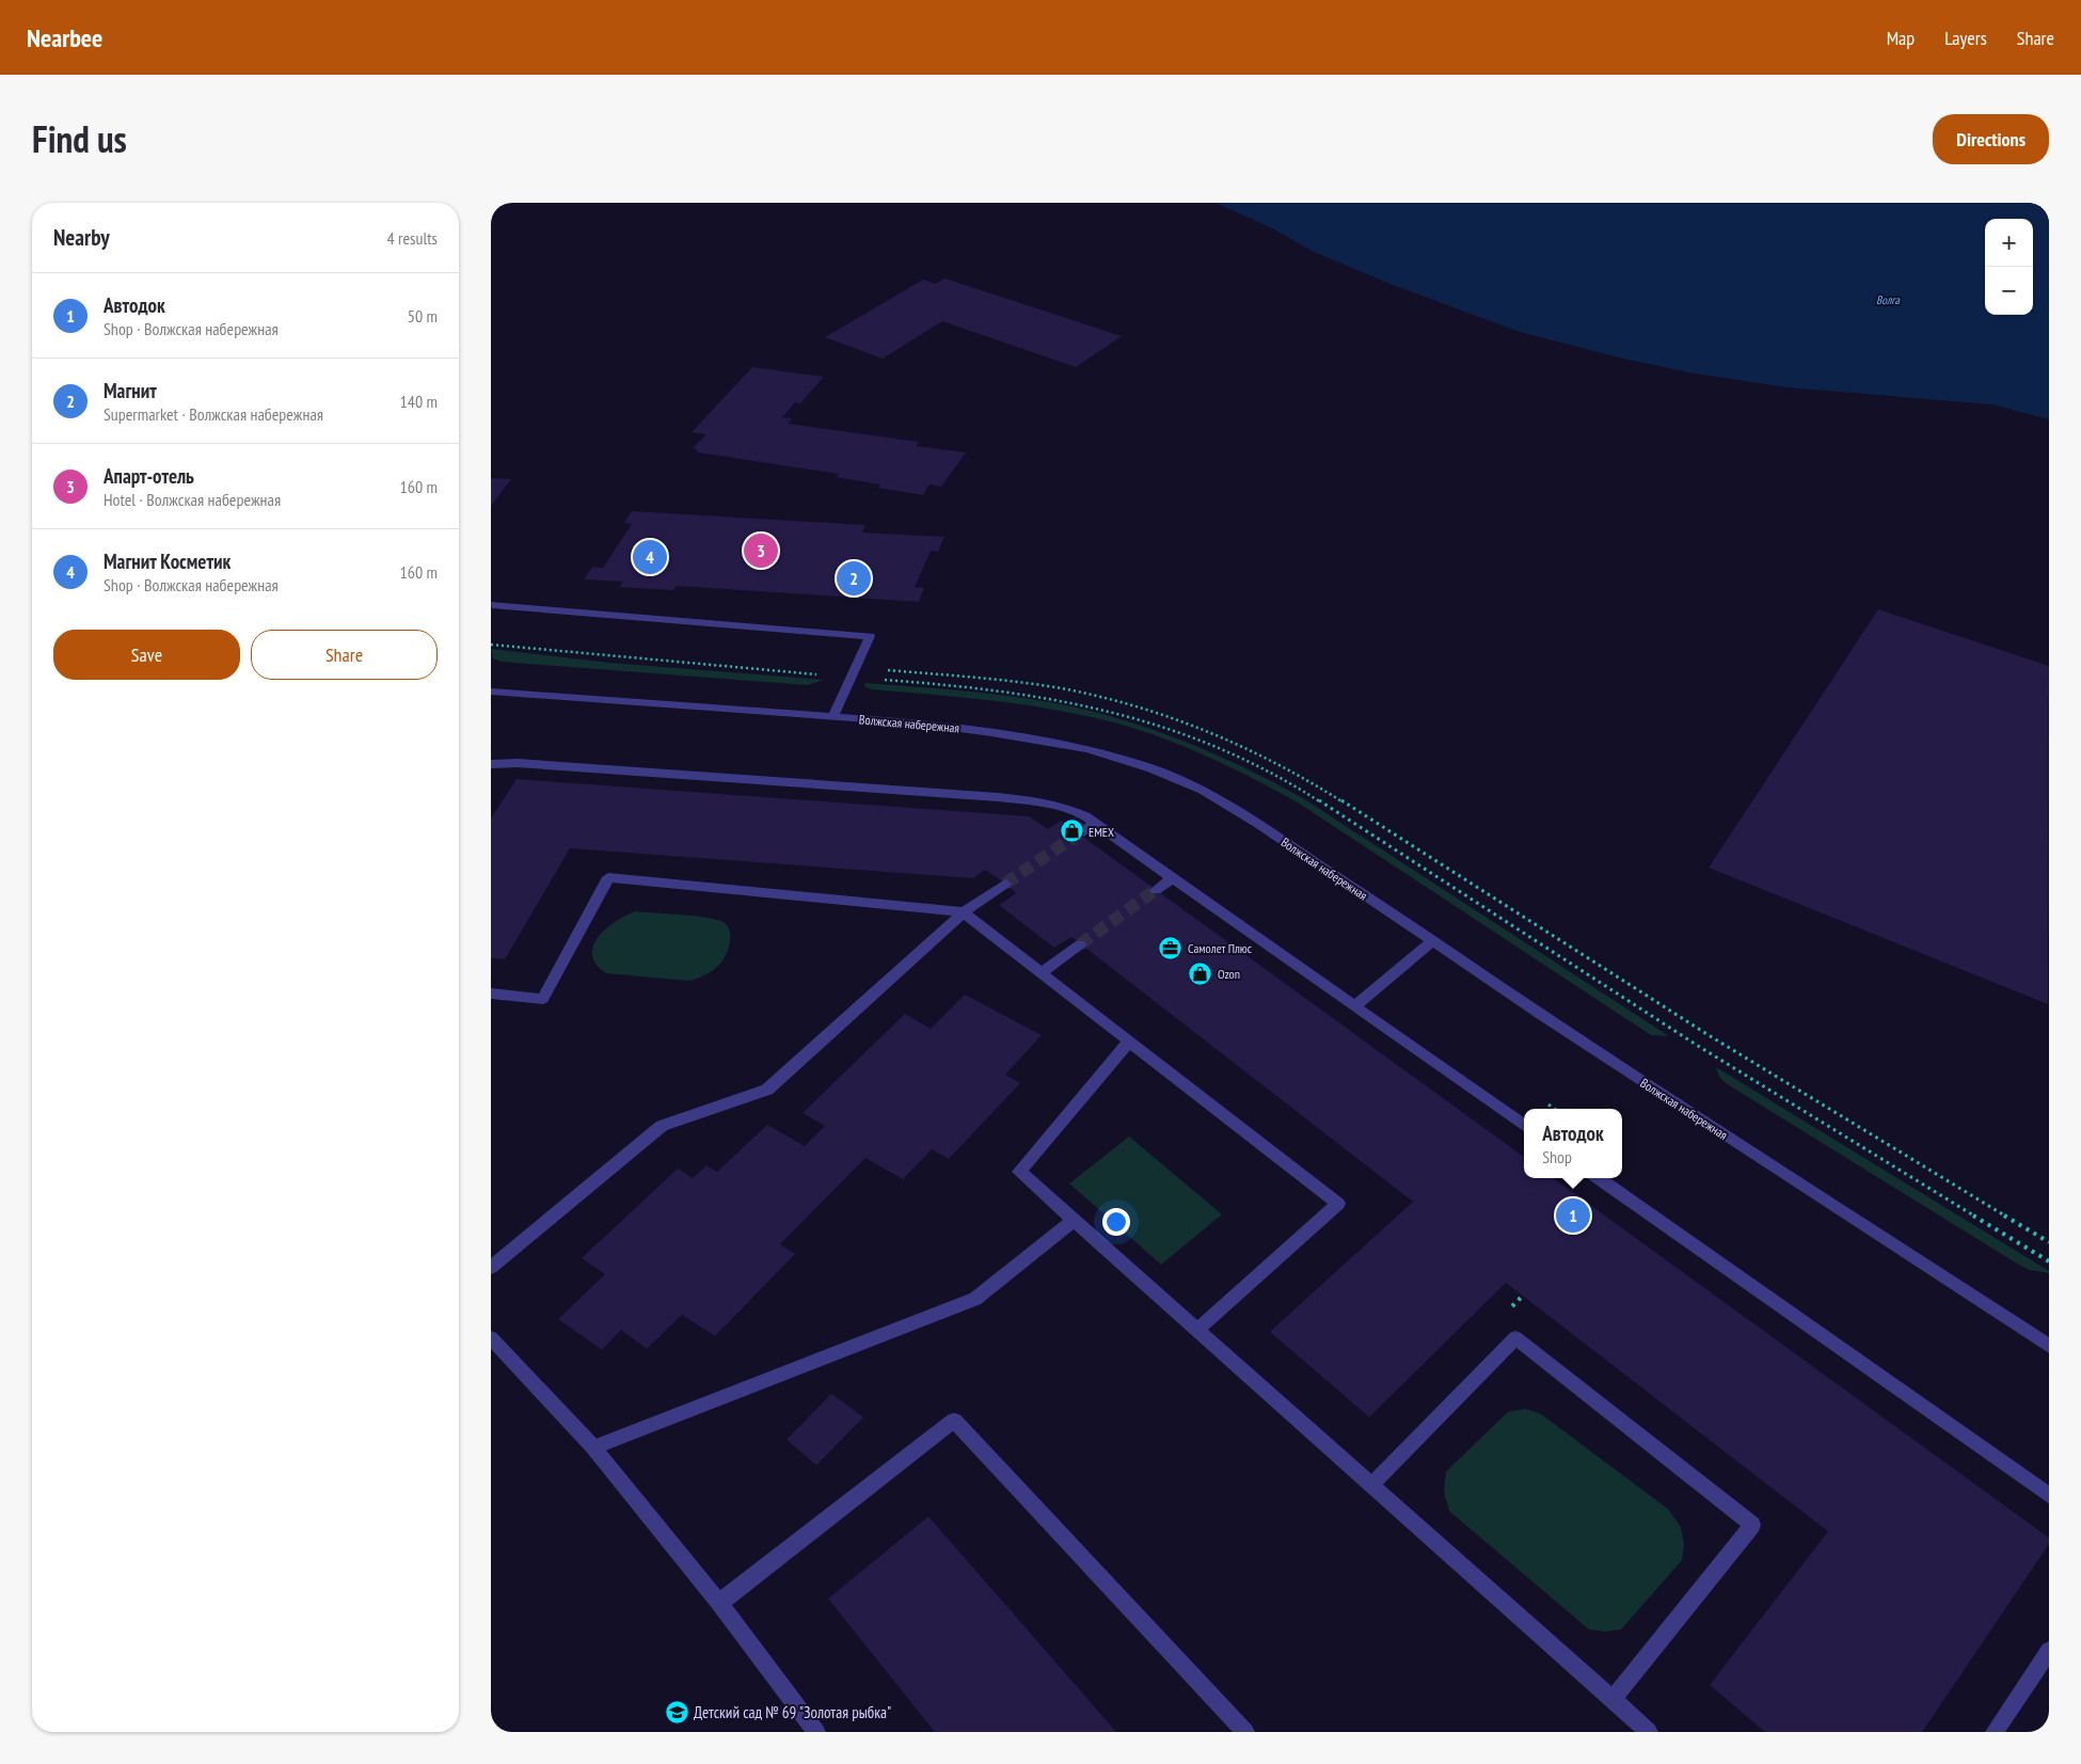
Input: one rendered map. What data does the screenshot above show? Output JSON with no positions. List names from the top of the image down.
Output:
{
  "streets": {
    "street": ["Волжская набережная"]
  },
  "water": ["Волга"],
  "places": {
    "shop": ["EMEX", "Ozon"],
    "office": ["Самолет Плюс"],
    "school or university": ["Детский сад № 69 \"Золотая рыбка\""]
  },
  "page": {
    "header": "Nearbee",
    "nav": ["Map", "Layers", "Share"],
    "title": "Find us",
    "buttons": [
      "Directions",
      ["Save", "Share"]
    ],
    "heading": ["Nearby", "4 results"],
    "map_buttons": ["+", "−"],
    "list": [
      {
        "mark": "1",
        "name": "Автодок",
        "note": "Shop · Волжская набережная",
        "value": "50 m"
      },
      {
        "mark": "2",
        "name": "Магнит",
        "note": "Supermarket · Волжская набережная",
        "value": "140 m"
      },
      {
        "mark": "3",
        "name": "Апарт-отель",
        "note": "Hotel · Волжская набережная",
        "value": "160 m"
      },
      {
        "mark": "4",
        "name": "Магнит Косметик",
        "note": "Shop · Волжская набережная",
        "value": "160 m"
      }
    ],
    "pins": [
      "3",
      "4",
      "2",
      "1"
    ],
    "popup": ["Автодок", "Shop"]
  }
}
